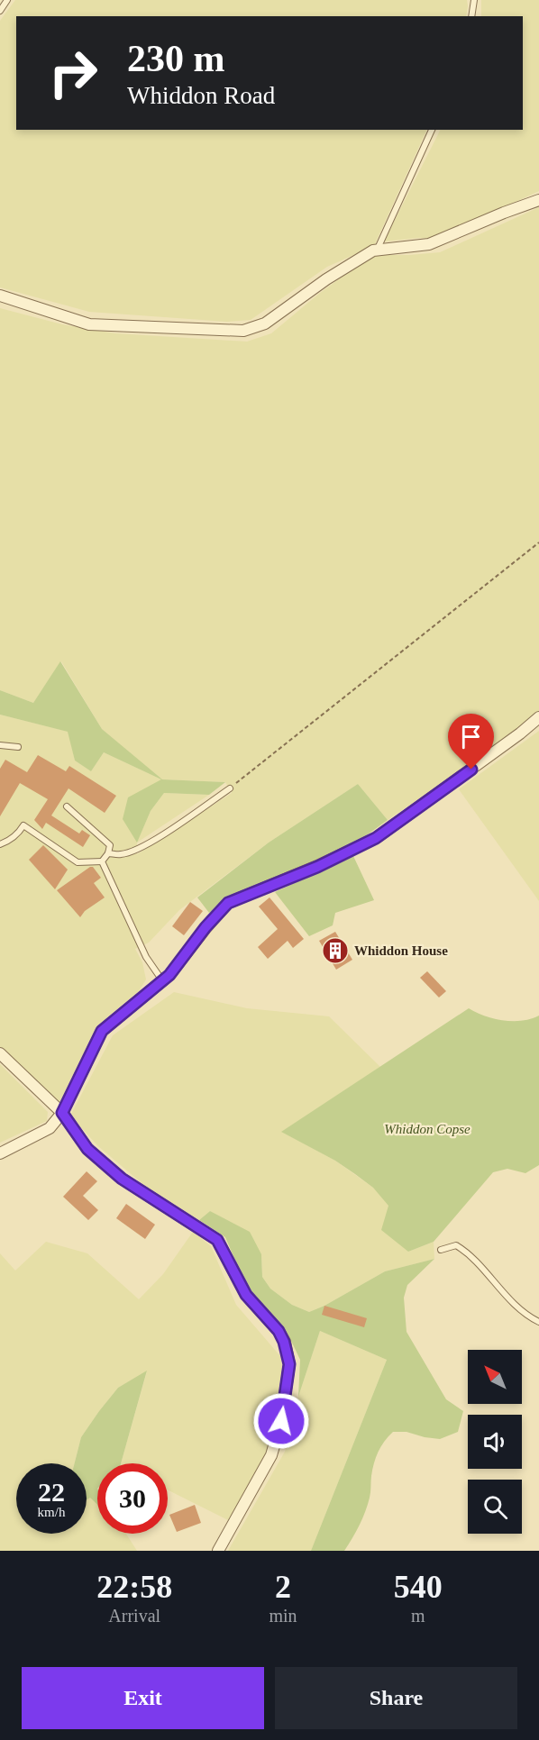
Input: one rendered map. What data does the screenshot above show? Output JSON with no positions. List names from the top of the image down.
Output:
{
  "parks": ["Whiddon Copse"],
  "places": {
    "building": ["Whiddon House"]
  },
  "north": "top left",
  "page": {
    "turn": ["230 m", "Whiddon Road"],
    "speed": "22 km/h",
    "limit": "30",
    "eta": [
      "22:58",
      "Arrival",
      "2",
      "min",
      "540",
      "m"
    ],
    "buttons": ["Exit", "Share"]
  }
}
